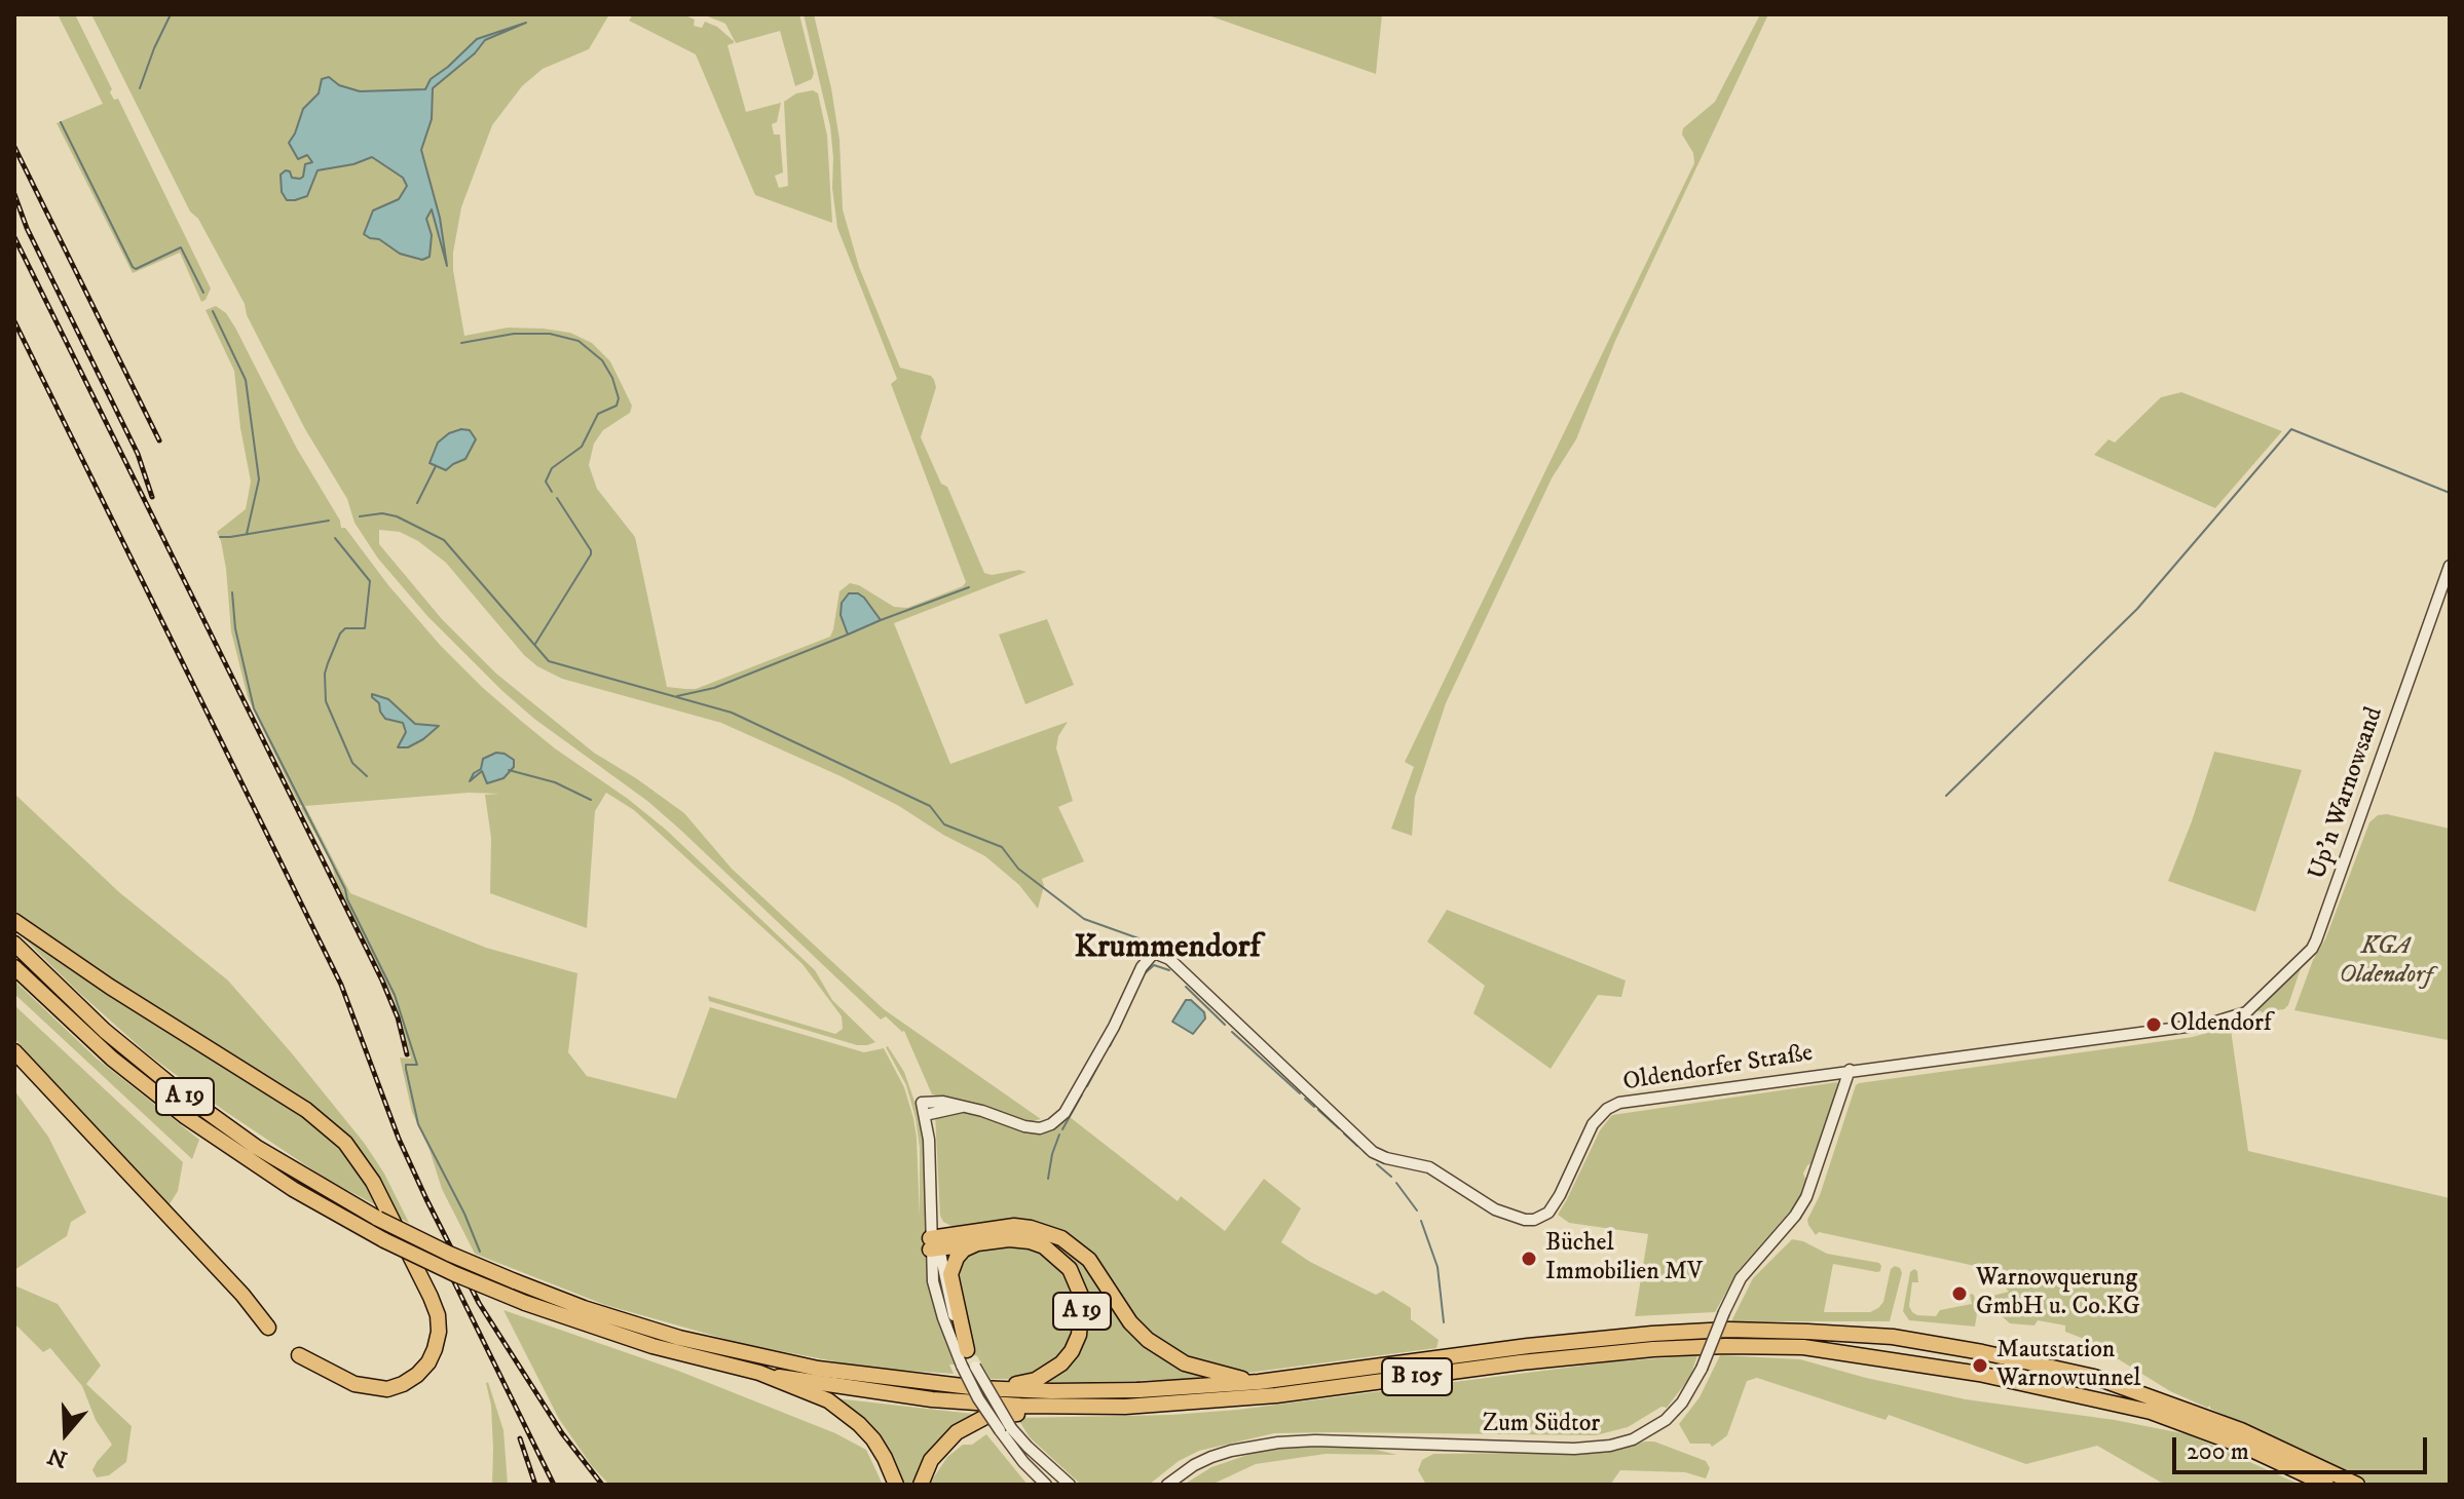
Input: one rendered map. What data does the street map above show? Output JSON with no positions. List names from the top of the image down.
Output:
{
  "streets": {
    "highway": ["A 19", "B 105"],
    "street": ["Up’n Warnowsand", "Oldendorfer Straße", "Zum Südtor"]
  },
  "crossings": [
    ["Up’n Warnowsand", "Oldendorfer Straße"],
    ["Oldendorfer Straße", "A 19"],
    ["Oldendorfer Straße", "Zum Südtor"],
    ["A 19", "B 105"]
  ],
  "districts": ["Krummendorf"],
  "parks": ["KGA Oldendorf"],
  "places": [
    "Oldendorf",
    "Büchel Immobilien MV",
    "Warnowquerung GmbH u. Co.KG",
    "Mautstation Warnowtunnel"
  ],
  "scale_bar": "200 m",
  "north": "bottom"
}
